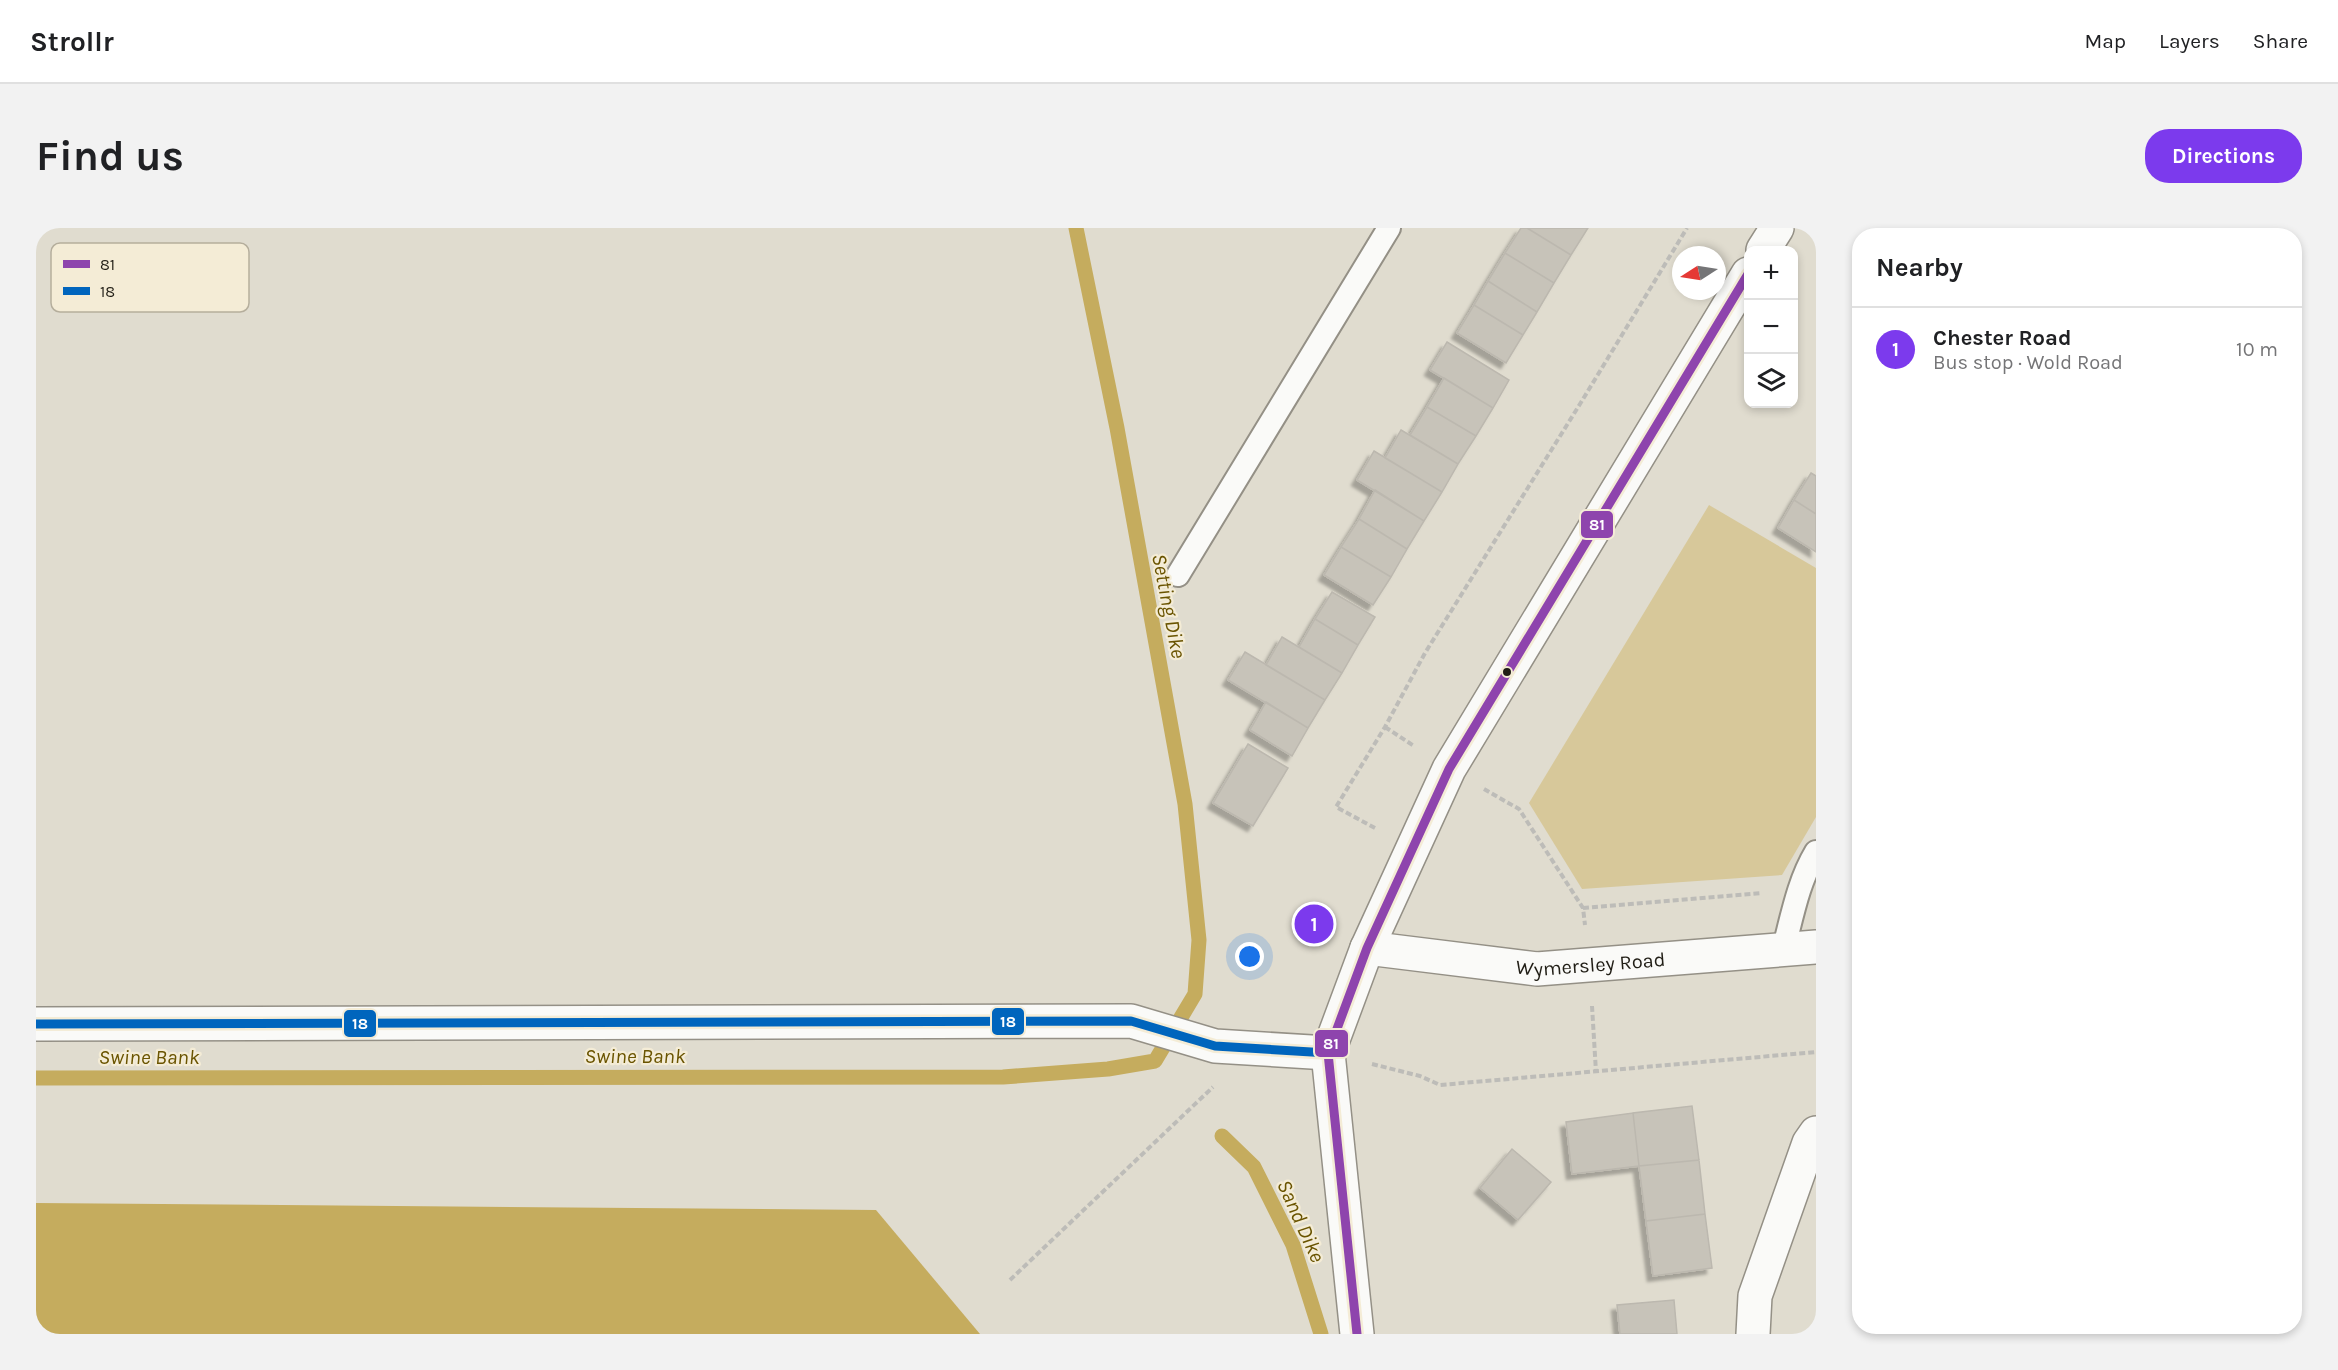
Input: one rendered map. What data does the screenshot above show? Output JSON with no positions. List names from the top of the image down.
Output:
{
  "streets": {
    "street": ["Wymersley Road"]
  },
  "water": ["Setting Dike", "Swine Bank", "Sand Dike"],
  "lines": ["transit line 81", "transit line 18"],
  "legend": ["81", "18"],
  "north": "left",
  "page": {
    "header": "Strollr",
    "nav": ["Map", "Layers", "Share"],
    "buttons": "Directions",
    "title": "Find us",
    "heading": "Nearby",
    "map_buttons": ["+", "−"],
    "list": [
      {
        "mark": "1",
        "name": "Chester Road",
        "note": "Bus stop · Wold Road",
        "value": "10 m"
      }
    ],
    "pins": "1"
  }
}
